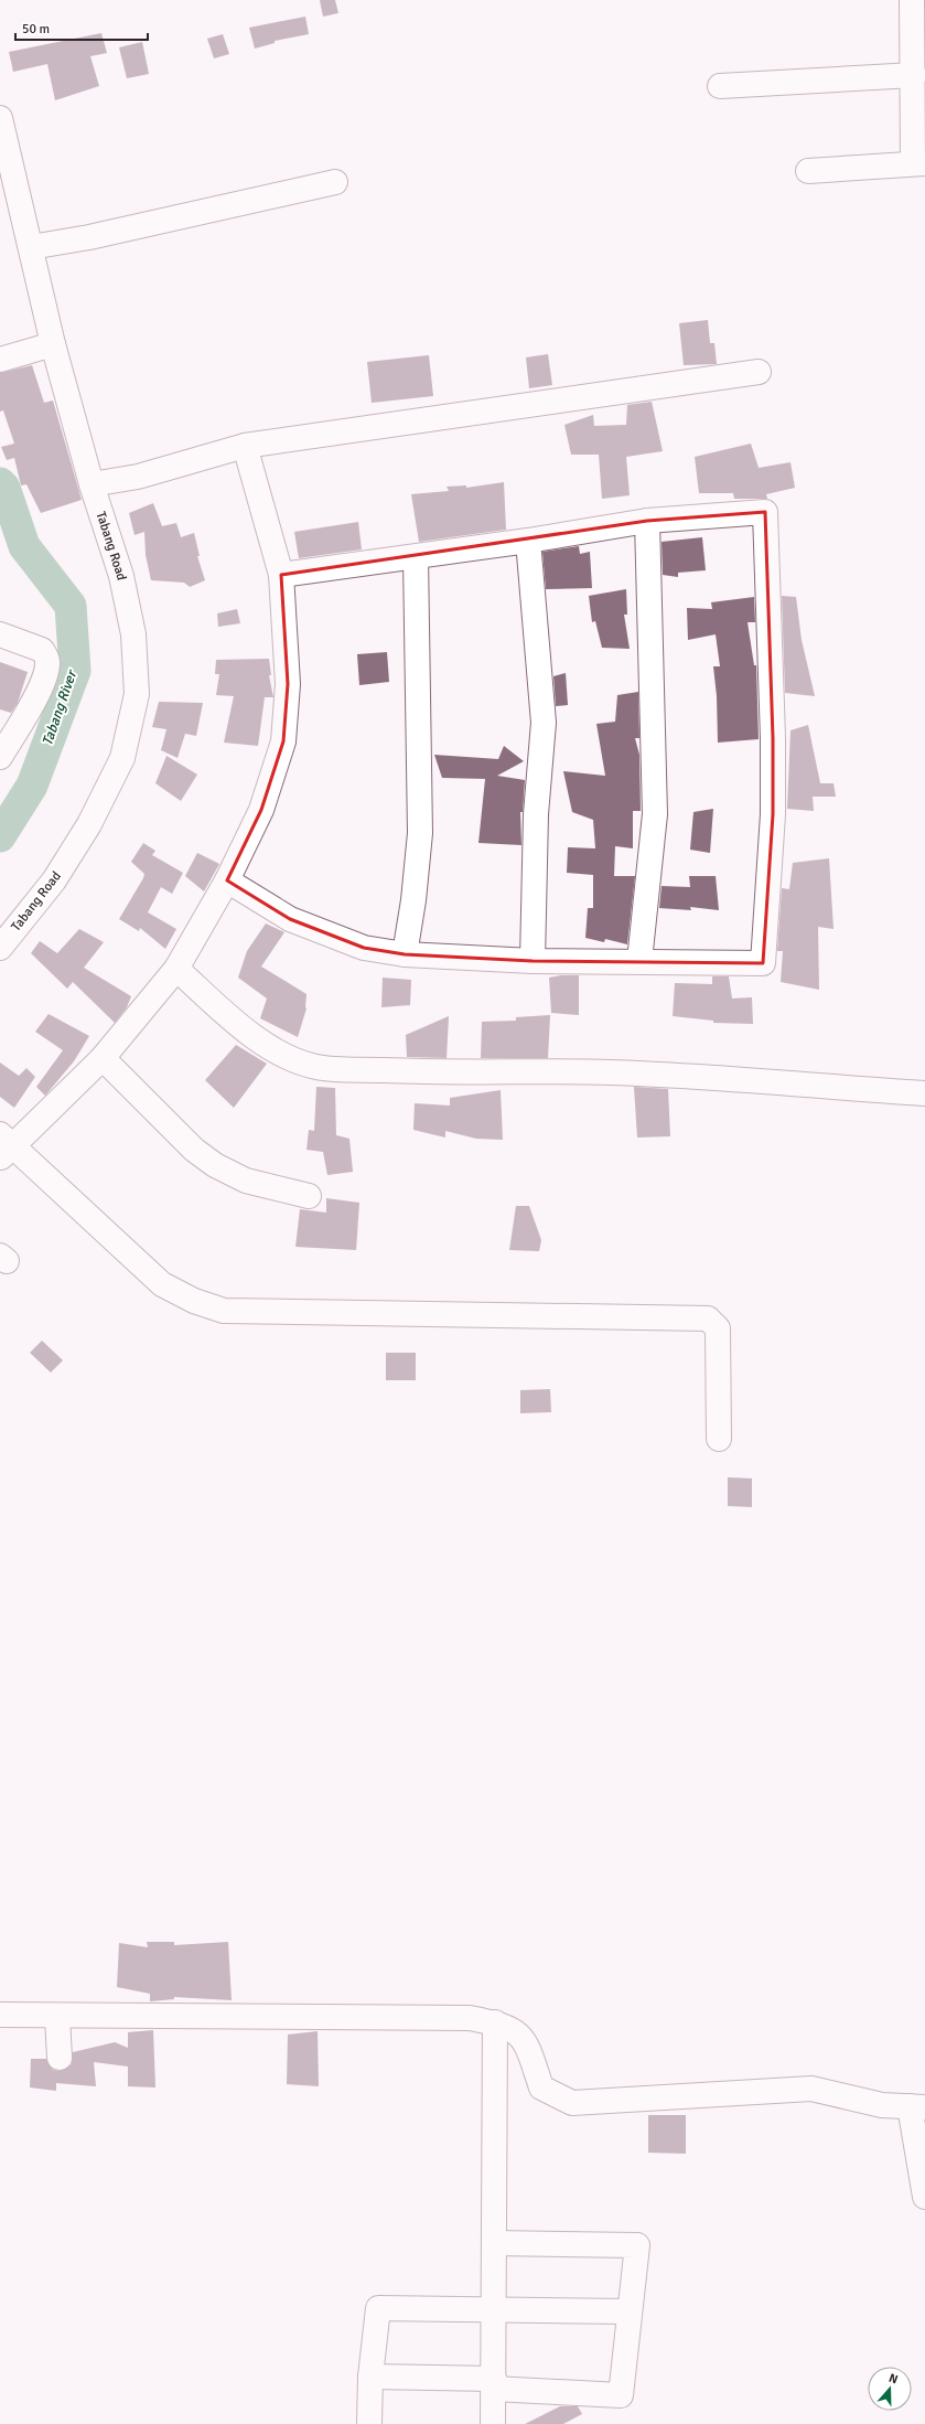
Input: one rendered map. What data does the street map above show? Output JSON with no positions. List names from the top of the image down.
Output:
{
  "streets": {
    "street": ["Tabang Road"]
  },
  "water": ["Tabang River"],
  "scale_bar": "50 m",
  "north": "top"
}
